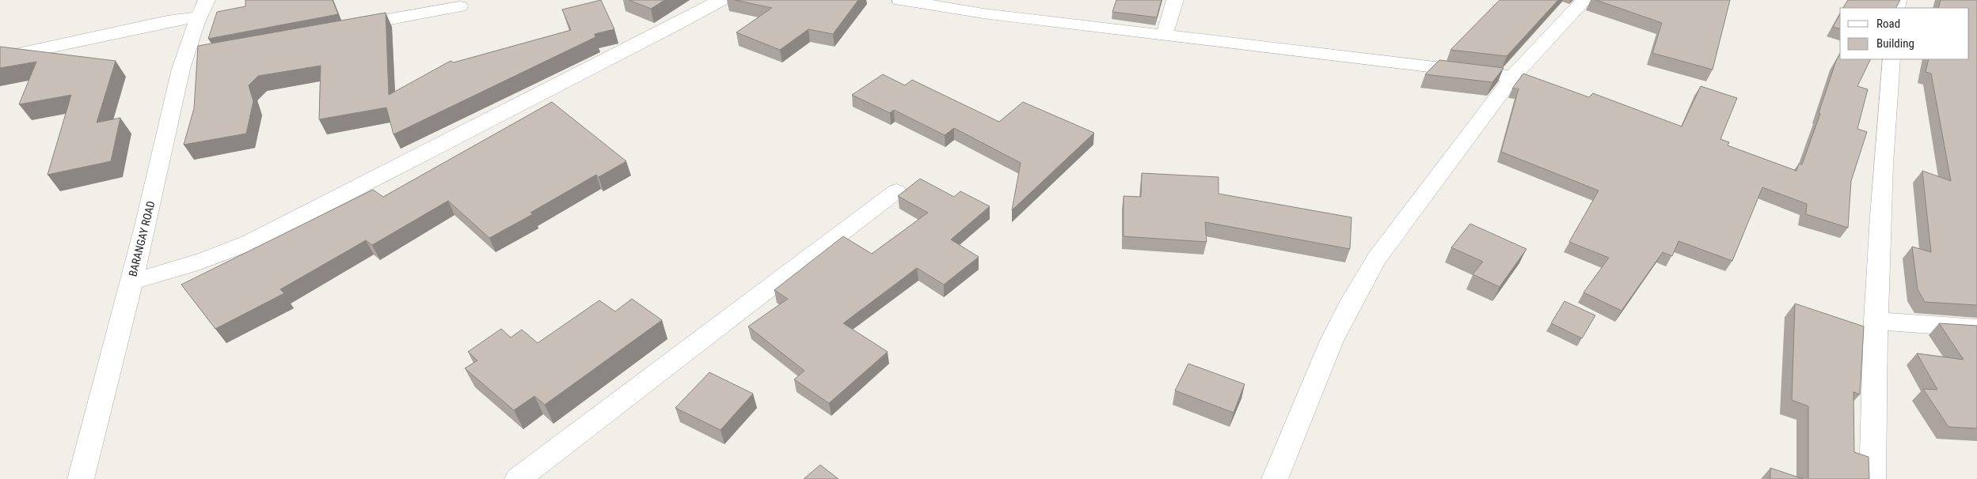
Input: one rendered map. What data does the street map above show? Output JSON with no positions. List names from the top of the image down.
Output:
{
  "streets": {
    "street": ["BARANGAY ROAD"]
  },
  "legend": ["Road", "Building"]
}
